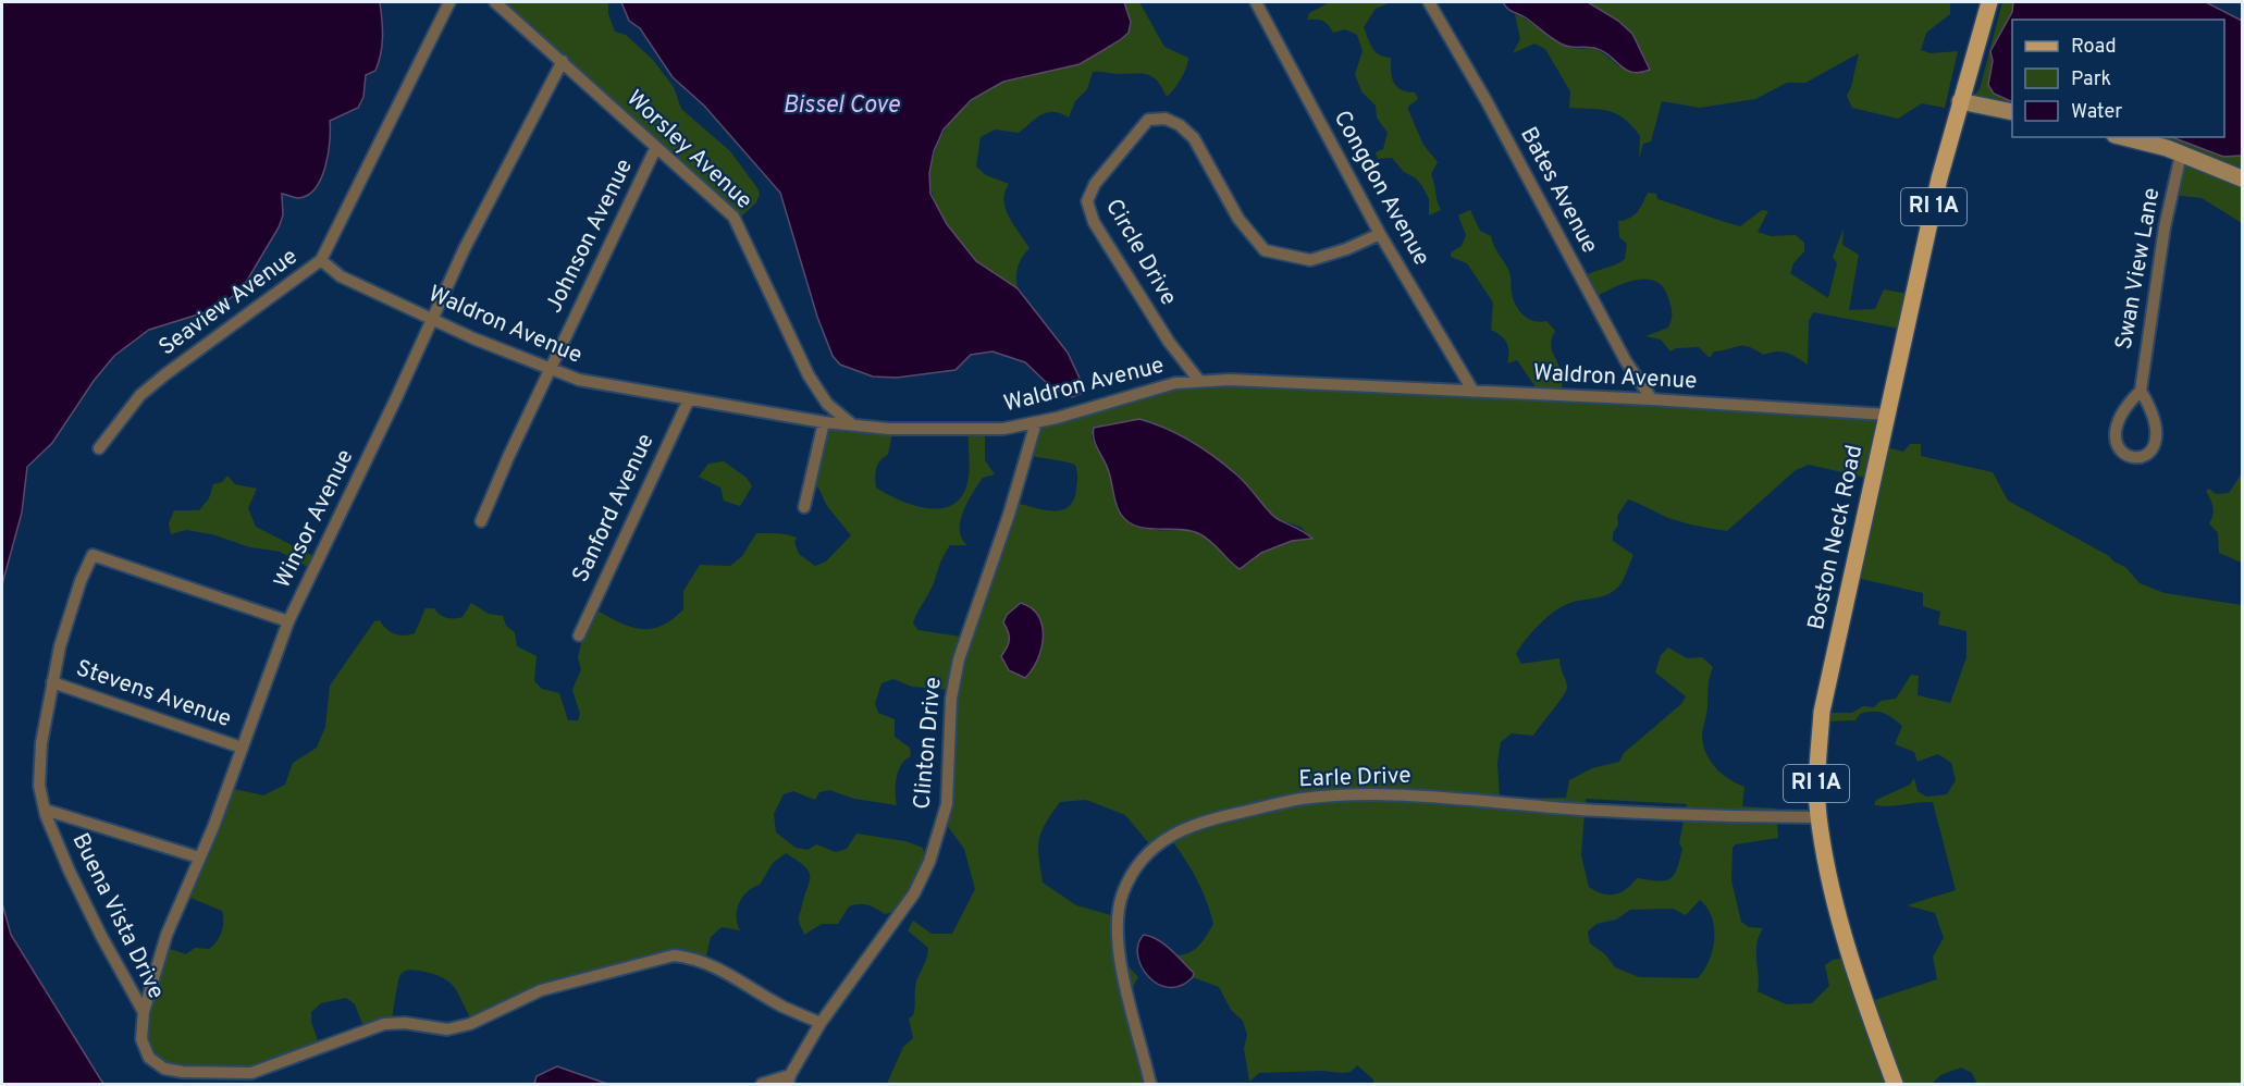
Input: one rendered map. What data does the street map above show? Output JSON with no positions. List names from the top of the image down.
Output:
{
  "streets": {
    "main road": ["RI 1A", "Boston Neck Road"],
    "street": [
      "Worsley Avenue",
      "Congdon Avenue",
      "Bates Avenue",
      "Johnson Avenue",
      "Circle Drive",
      "Swan View Lane",
      "Seaview Avenue",
      "Waldron Avenue",
      "Sanford Avenue",
      "Winsor Avenue",
      "Stevens Avenue",
      "Clinton Drive",
      "Earle Drive",
      "Buena Vista Drive"
    ]
  },
  "crossings": [
    ["Worsley Avenue", "Johnson Avenue"],
    ["Worsley Avenue", "Waldron Avenue"],
    ["Worsley Avenue", "Winsor Avenue"],
    ["Congdon Avenue", "Circle Drive"],
    ["Congdon Avenue", "Waldron Avenue"],
    ["Bates Avenue", "Waldron Avenue"],
    ["Johnson Avenue", "Waldron Avenue"],
    ["Circle Drive", "Waldron Avenue"],
    ["Seaview Avenue", "Waldron Avenue"],
    ["Waldron Avenue", "Sanford Avenue"],
    ["Waldron Avenue", "Winsor Avenue"],
    ["Waldron Avenue", "Boston Neck Road"],
    ["Waldron Avenue", "Clinton Drive"],
    ["Winsor Avenue", "Stevens Avenue"],
    ["Winsor Avenue", "Buena Vista Drive"],
    ["Boston Neck Road", "Earle Drive"],
    ["Stevens Avenue", "Buena Vista Drive"],
    ["Clinton Drive", "Buena Vista Drive"]
  ],
  "water": ["Bissel Cove"],
  "legend": ["Road", "Park", "Water"]
}
